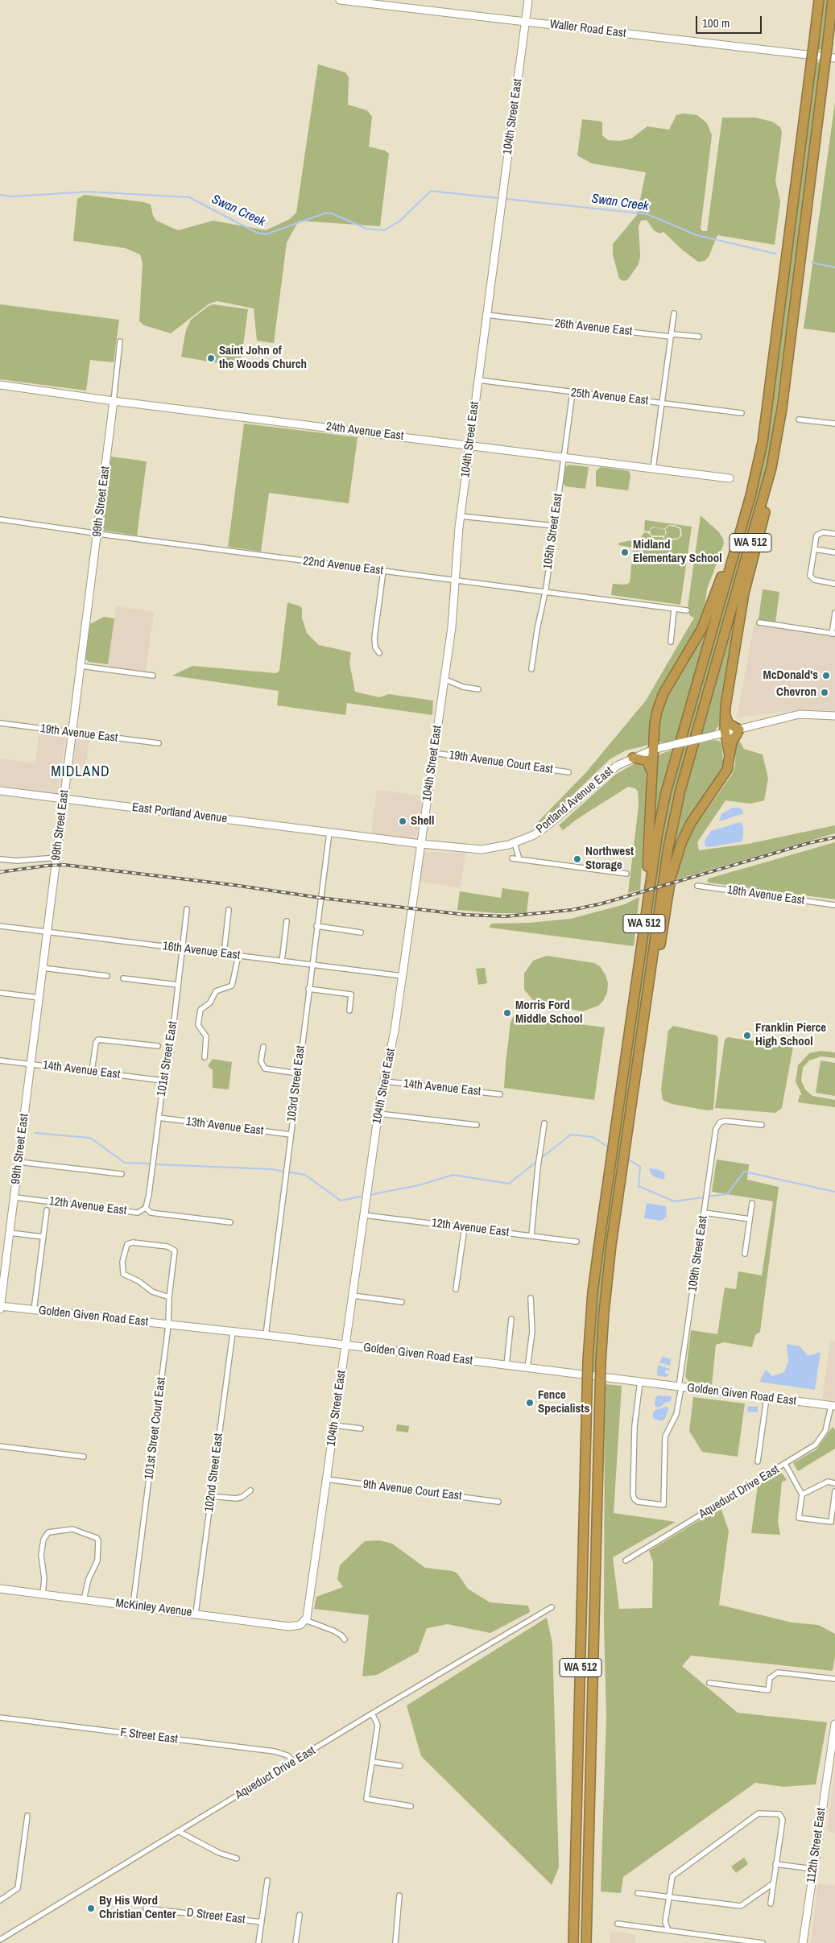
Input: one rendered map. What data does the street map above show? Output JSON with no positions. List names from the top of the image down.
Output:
{
  "streets": {
    "highway": ["WA 512"],
    "street": [
      "Waller Road East",
      "104th Street East",
      "26th Avenue East",
      "25th Avenue East",
      "24th Avenue East",
      "99th Street East",
      "105th Street East",
      "22nd Avenue East",
      "19th Avenue East",
      "19th Avenue Court East",
      "Portland Avenue East",
      "East Portland Avenue",
      "18th Avenue East",
      "16th Avenue East",
      "101st Street East",
      "14th Avenue East",
      "103rd Street East",
      "13th Avenue East",
      "12th Avenue East",
      "109th Street East",
      "Golden Given Road East",
      "101st Street Court East",
      "102nd Street East",
      "9th Avenue Court East",
      "Aqueduct Drive East",
      "McKinley Avenue",
      "F Street East",
      "112th Street East",
      "D Street East"
    ]
  },
  "crossings": [
    ["Waller Road East", "104th Street East"],
    ["104th Street East", "26th Avenue East"],
    ["104th Street East", "25th Avenue East"],
    ["104th Street East", "24th Avenue East"],
    ["104th Street East", "22nd Avenue East"],
    ["104th Street East", "19th Avenue Court East"],
    ["104th Street East", "Portland Avenue East"],
    ["104th Street East", "16th Avenue East"],
    ["104th Street East", "14th Avenue East"],
    ["104th Street East", "12th Avenue East"],
    ["104th Street East", "Golden Given Road East"],
    ["104th Street East", "9th Avenue Court East"],
    ["104th Street East", "McKinley Avenue"],
    ["25th Avenue East", "105th Street East"],
    ["24th Avenue East", "99th Street East"],
    ["24th Avenue East", "105th Street East"],
    ["99th Street East", "22nd Avenue East"],
    ["99th Street East", "19th Avenue East"],
    ["99th Street East", "East Portland Avenue"],
    ["99th Street East", "16th Avenue East"],
    ["99th Street East", "14th Avenue East"],
    ["99th Street East", "12th Avenue East"],
    ["99th Street East", "Golden Given Road East"],
    ["105th Street East", "22nd Avenue East"],
    ["Portland Avenue East", "East Portland Avenue"],
    ["East Portland Avenue", "103rd Street East"],
    ["16th Avenue East", "101st Street East"],
    ["16th Avenue East", "103rd Street East"],
    ["101st Street East", "14th Avenue East"],
    ["101st Street East", "13th Avenue East"],
    ["101st Street East", "12th Avenue East"],
    ["103rd Street East", "13th Avenue East"],
    ["103rd Street East", "Golden Given Road East"],
    ["109th Street East", "Golden Given Road East"],
    ["Golden Given Road East", "101st Street Court East"],
    ["Golden Given Road East", "102nd Street East"],
    ["Golden Given Road East", "Aqueduct Drive East"],
    ["101st Street Court East", "McKinley Avenue"],
    ["102nd Street East", "McKinley Avenue"],
    ["Aqueduct Drive East", "F Street East"]
  ],
  "districts": ["MIDLAND"],
  "water": ["Swan Creek"],
  "places": [
    "Saint John of the Woods Church",
    "Midland Elementary School",
    "McDonald's",
    "Chevron",
    "Shell",
    "Northwest Storage",
    "Morris Ford Middle School",
    "Franklin Pierce High School",
    "Fence Specialists",
    "By His Word Christian Center"
  ],
  "scale_bar": "100 m"
}
